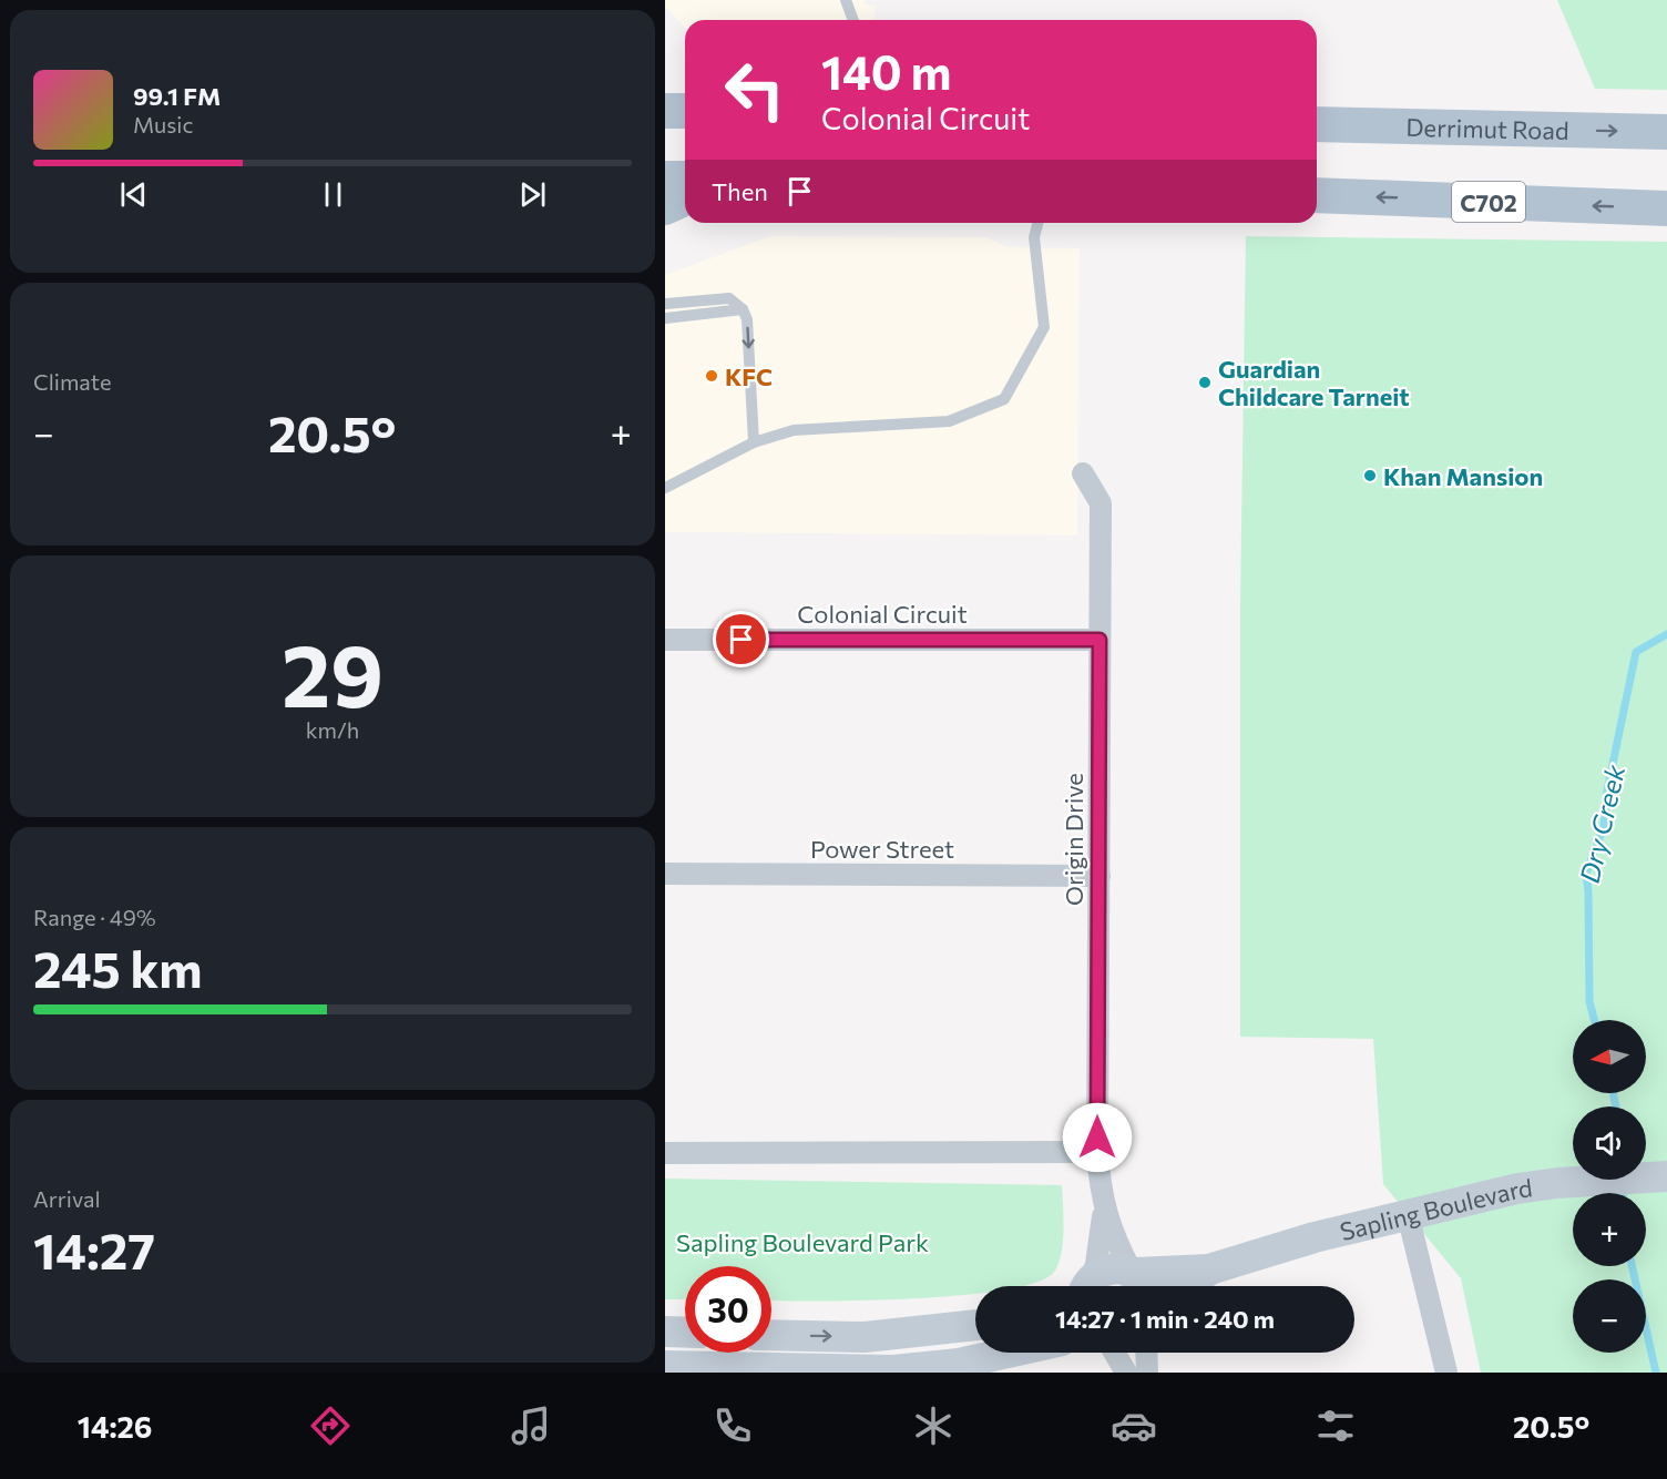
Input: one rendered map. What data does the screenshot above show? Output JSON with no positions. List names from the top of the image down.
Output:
{
  "streets": {
    "main road": ["Derrimut Road", "C702"],
    "street": [
      "Colonial Circuit",
      "Origin Drive",
      "Power Street",
      "Sapling Boulevard"
    ]
  },
  "crossings": [
    ["Colonial Circuit", "Origin Drive"],
    ["Origin Drive", "Power Street"],
    ["Origin Drive", "Sapling Boulevard"]
  ],
  "water": ["Dry Creek"],
  "parks": ["Sapling Boulevard Park"],
  "places": ["KFC", "Guardian Childcare Tarneit", "Khan Mansion"],
  "north": "left",
  "page": {
    "turn": ["140 m", "Colonial Circuit"],
    "song": ["99.1 FM", "Music"],
    "then": "Then",
    "tile": [
      "Climate",
      ["29", "km/h"],
      ["Range · 49%", "245 km"],
      ["Arrival", "14:27"]
    ],
    "heat": ["−", "20.5°", "+"],
    "map_buttons": ["+", "−"],
    "limit": "30",
    "trip": "14:27 · 1 min · 240 m",
    "tabs": ["14:26", "20.5°"]
  }
}
